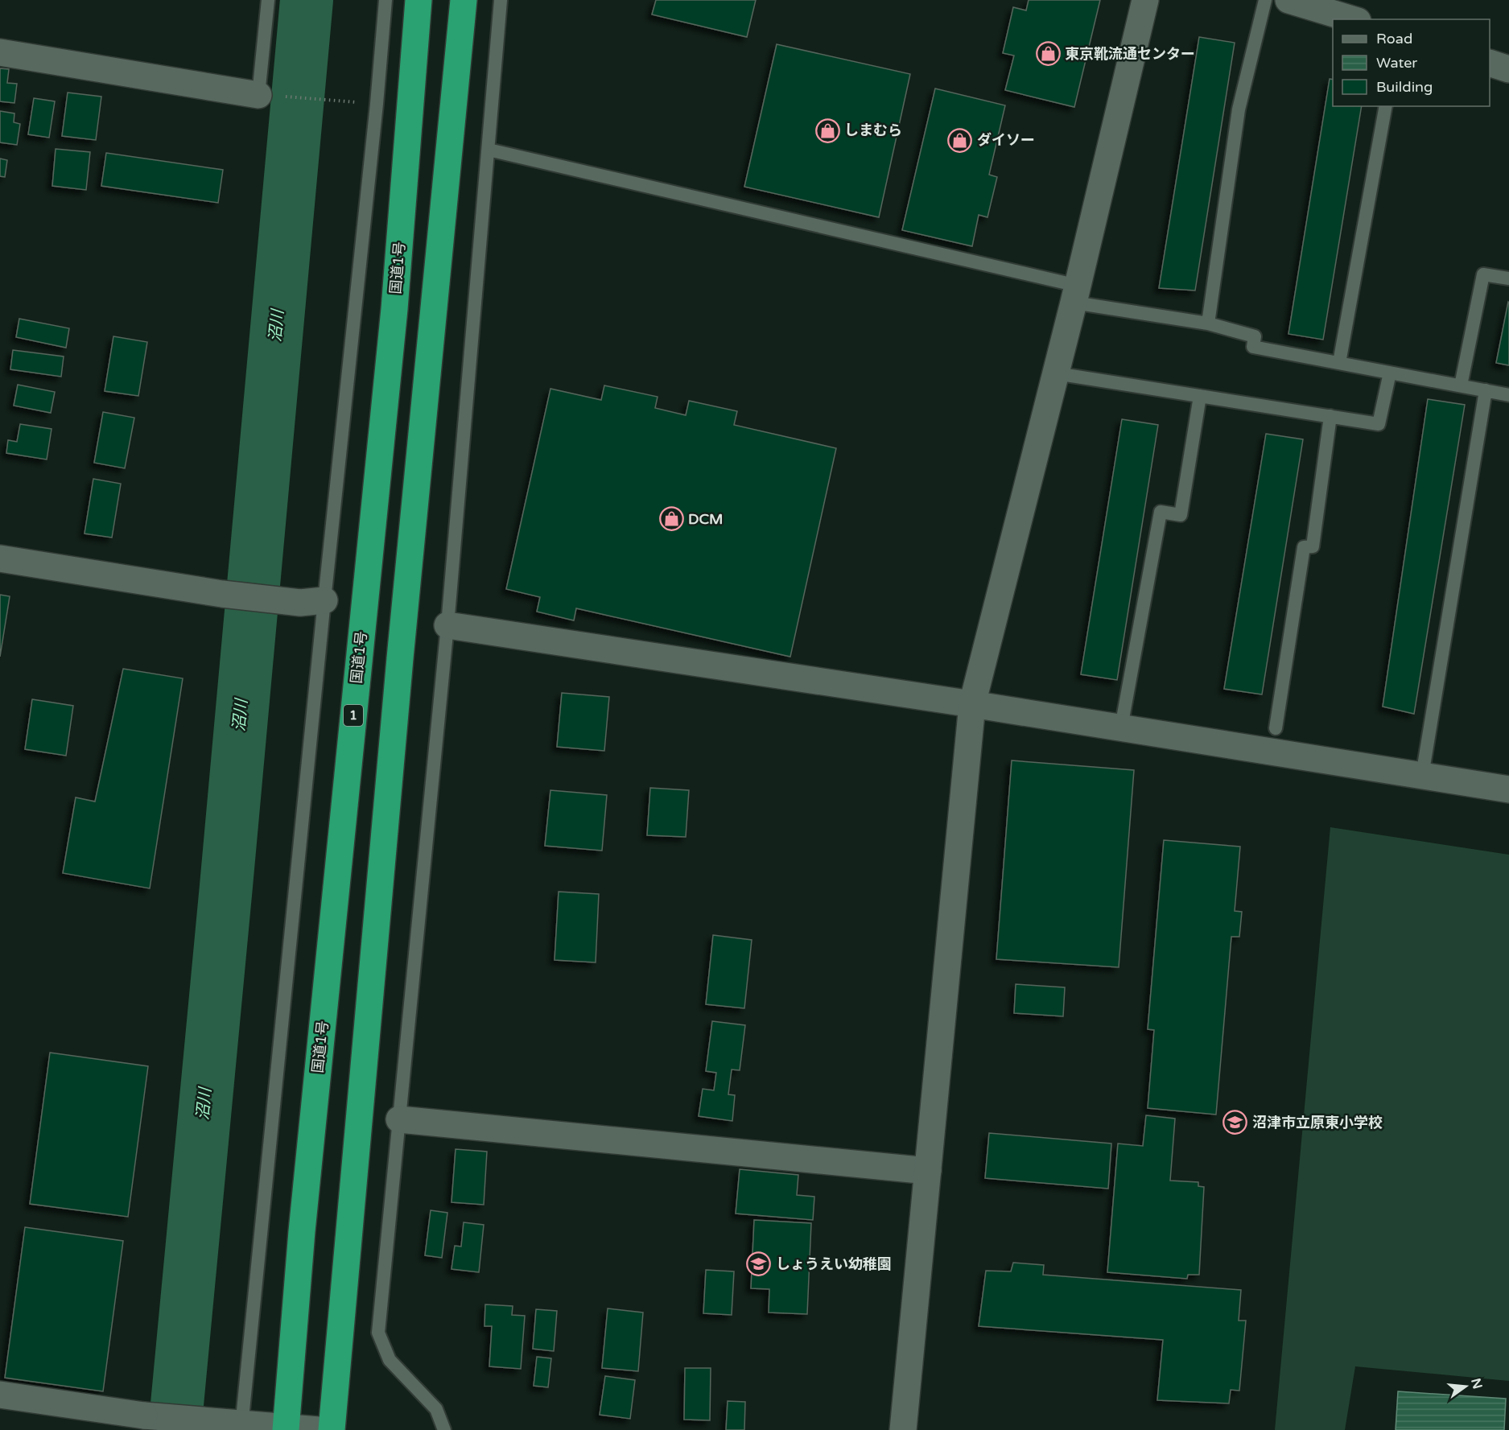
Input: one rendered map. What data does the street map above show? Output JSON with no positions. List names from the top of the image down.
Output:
{
  "streets": {
    "highway": ["国道1号", "1"]
  },
  "water": ["沼川"],
  "places": {
    "shop": [
      "東京靴流通センター",
      "しまむら",
      "ダイソー",
      "DCM"
    ],
    "school or university": ["沼津市立原東小学校", "しょうえい幼稚園"]
  },
  "legend": ["Road", "Water", "Building"],
  "north": "right"
}
